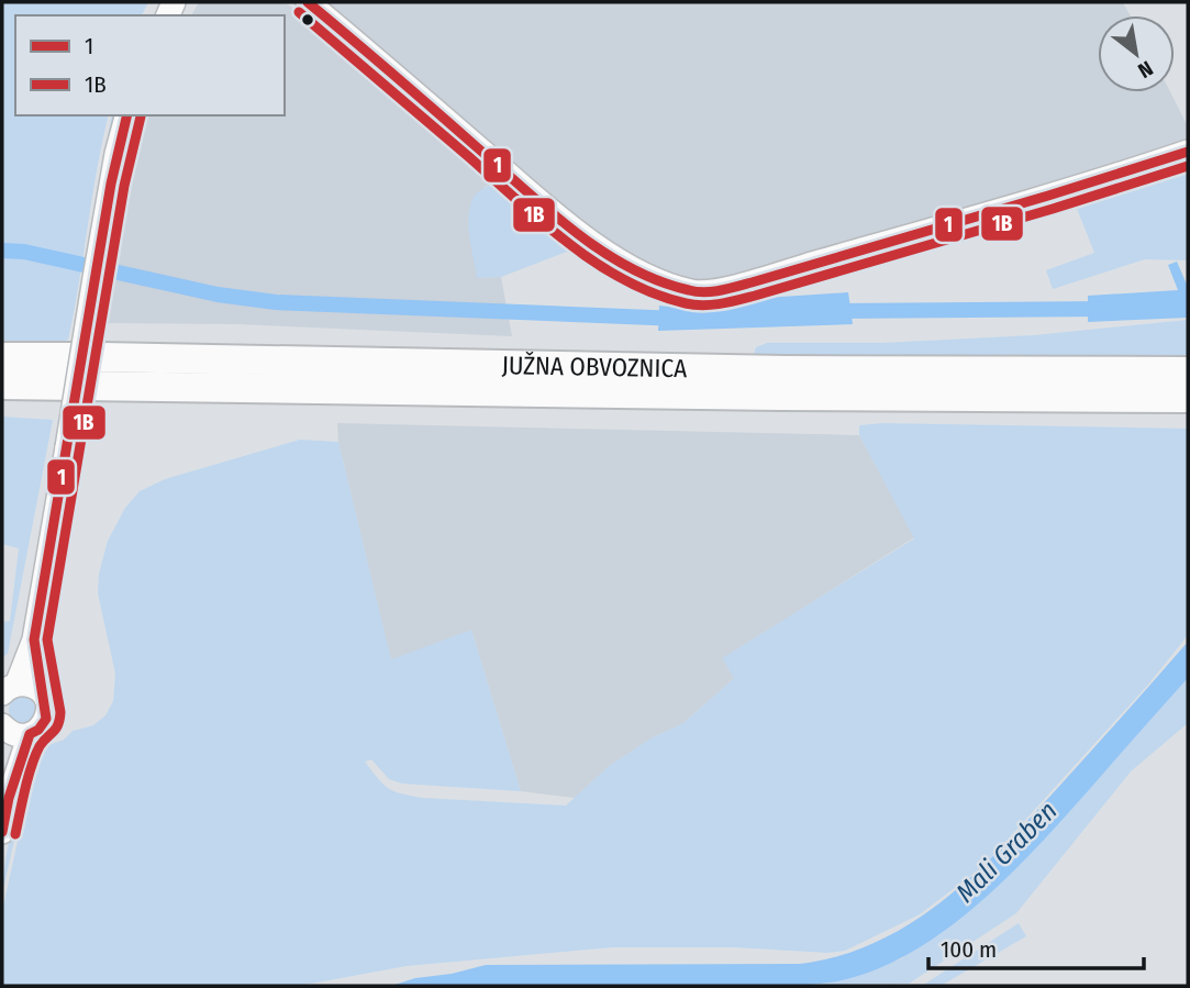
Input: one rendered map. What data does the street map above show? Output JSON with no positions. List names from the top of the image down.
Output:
{
  "streets": {
    "highway": ["JUŽNA OBVOZNICA"]
  },
  "water": ["Mali Graben"],
  "lines": ["transit line 1", "transit line 1B"],
  "legend": ["1", "1B"],
  "scale_bar": "100 m",
  "north": "bottom right"
}
